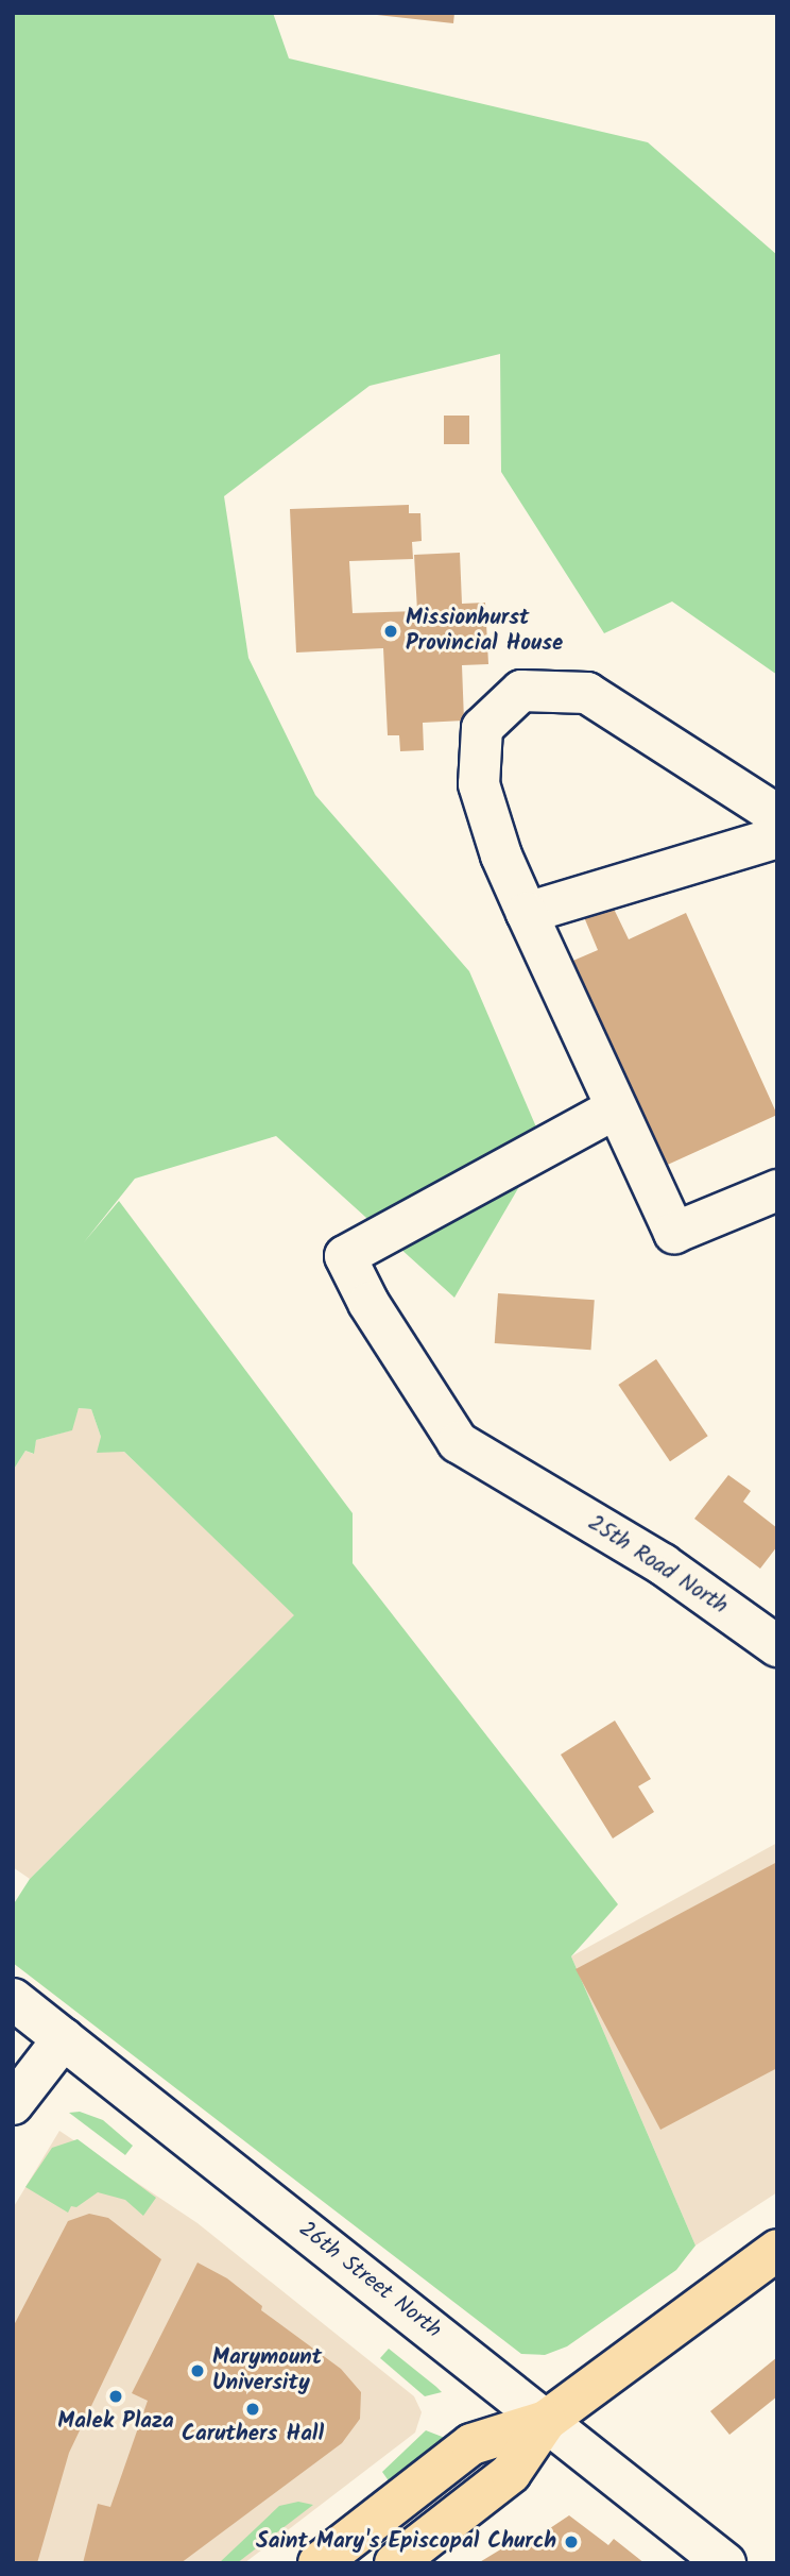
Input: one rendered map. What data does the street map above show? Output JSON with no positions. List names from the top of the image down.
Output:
{
  "streets": {
    "street": ["25th Road North", "26th Street North"]
  },
  "places": [
    "Missionhurst Provincial House",
    "Marymount University",
    "Malek Plaza",
    "Caruthers Hall",
    "Saint Mary's Episcopal Church"
  ]
}
